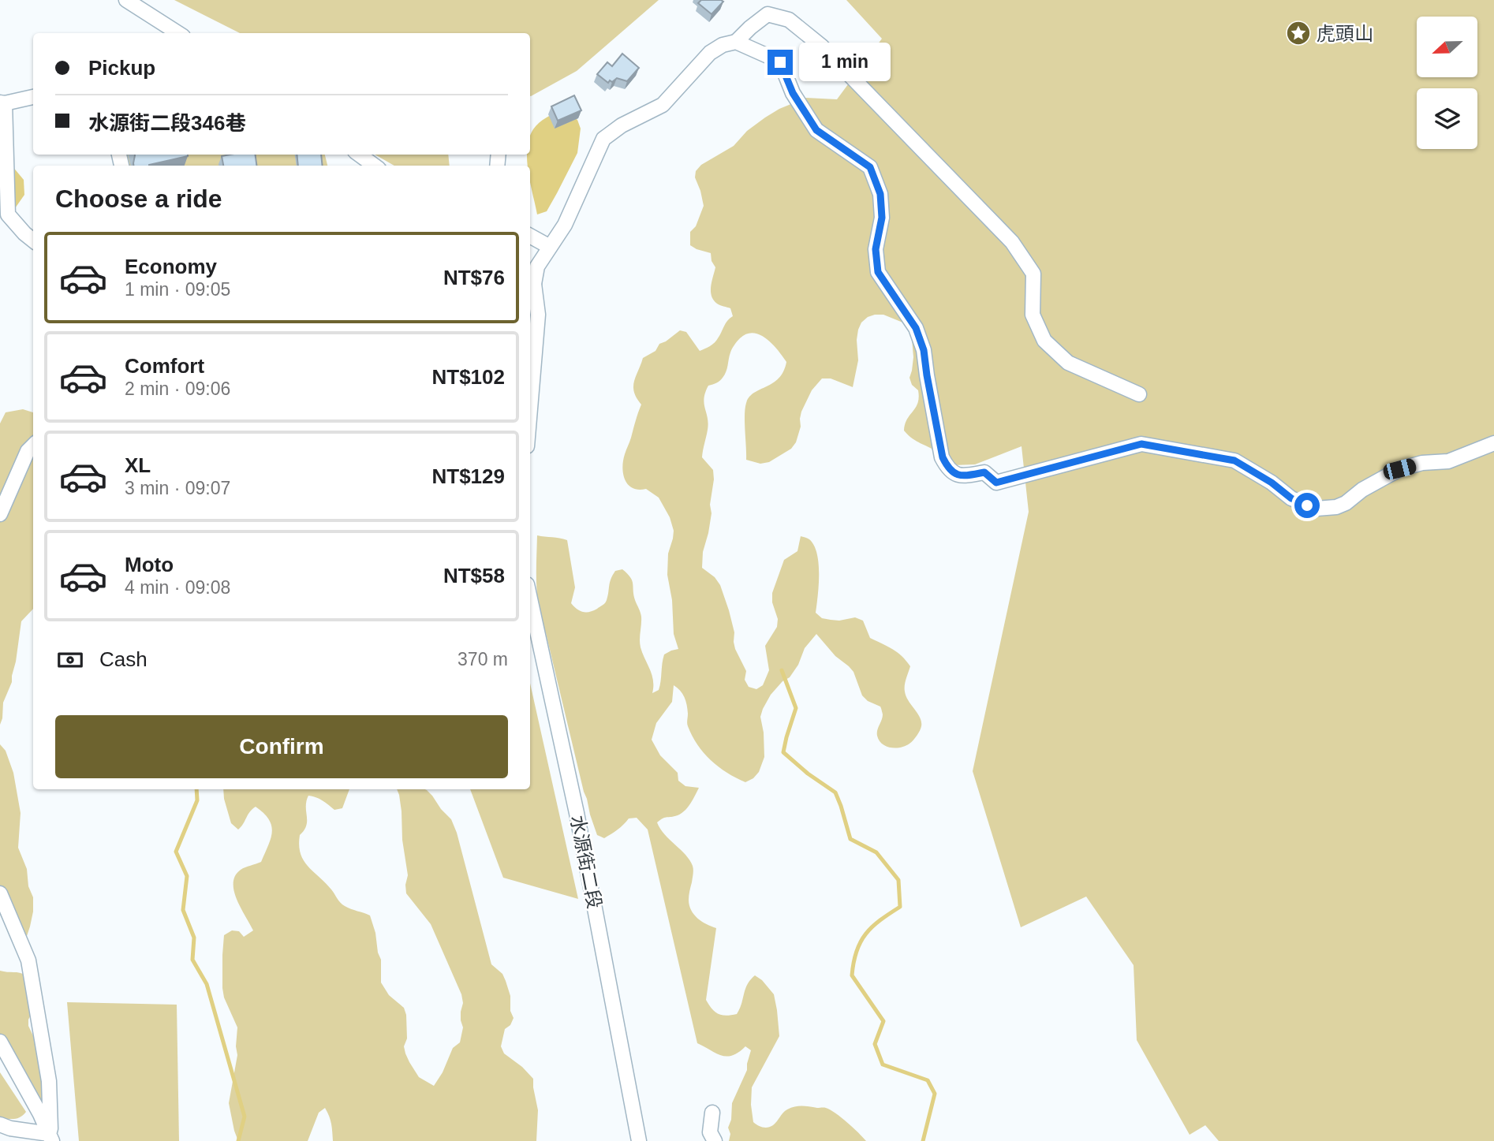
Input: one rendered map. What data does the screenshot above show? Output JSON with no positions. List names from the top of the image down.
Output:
{
  "streets": {
    "street": ["水源街二段"]
  },
  "places": {
    "place": ["虎頭山"]
  },
  "north": "left",
  "page": {
    "banner": ["Pickup", "水源街二段346巷"],
    "bubble": "1 min",
    "heading": "Choose a ride",
    "list": [
      {
        "name": "Economy",
        "note": "1 min · 09:05",
        "value": "NT$76"
      },
      {
        "name": "Comfort",
        "note": "2 min · 09:06",
        "value": "NT$102"
      },
      {
        "name": "XL",
        "note": "3 min · 09:07",
        "value": "NT$129"
      },
      {
        "name": "Moto",
        "note": "4 min · 09:08",
        "value": "NT$58"
      }
    ],
    "pay": ["Cash", "370 m"],
    "buttons": "Confirm"
  }
}
